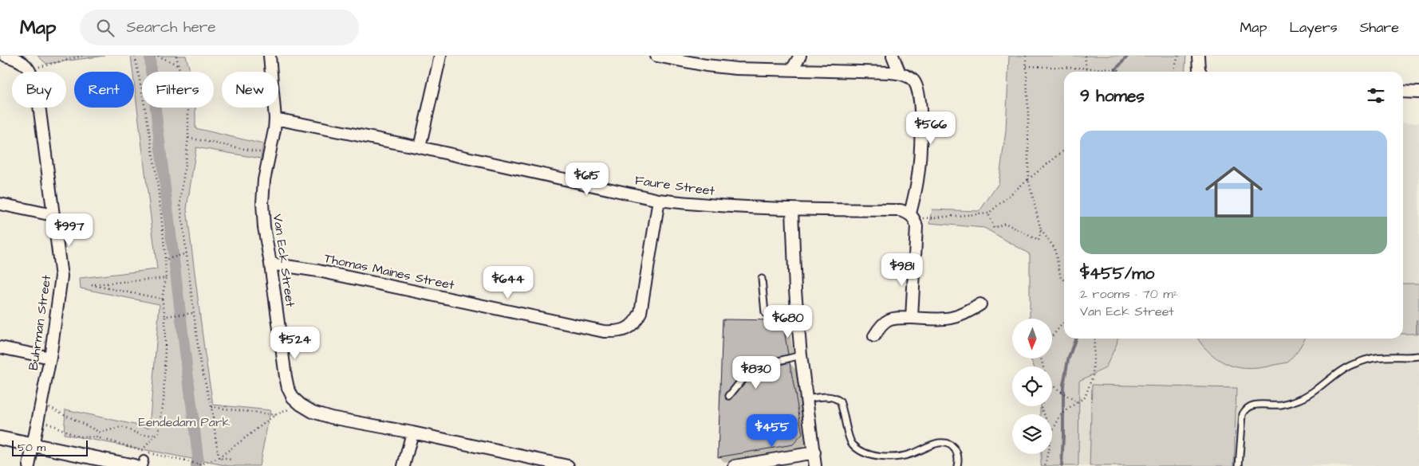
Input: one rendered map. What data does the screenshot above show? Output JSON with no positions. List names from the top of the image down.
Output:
{
  "streets": {
    "street": [
      "Faure Street",
      "Van Eck Street",
      "Thomas Maines Street",
      "Buhrman Street"
    ]
  },
  "crossings": [
    ["Faure Street", "Van Eck Street"],
    ["Faure Street", "Thomas Maines Street"],
    ["Van Eck Street", "Thomas Maines Street"]
  ],
  "parks": ["Eendedam Park"],
  "scale_bar": "50 m",
  "north": "bottom",
  "page": {
    "header": "Map",
    "search": "Search here",
    "nav": ["Map", "Layers", "Share"],
    "chip": [
      "Buy",
      "Rent",
      "Filters",
      "New"
    ],
    "heading": "9 homes",
    "price": [
      "$566",
      "$615",
      "$997",
      "$981",
      "$644",
      "$680",
      "$524",
      "$830",
      "$455"
    ],
    "list": [
      {
        "name": "$455/mo",
        "note": "2 rooms · 70 m² · Van Eck Street"
      }
    ],
    "scale": "50 m"
  }
}
